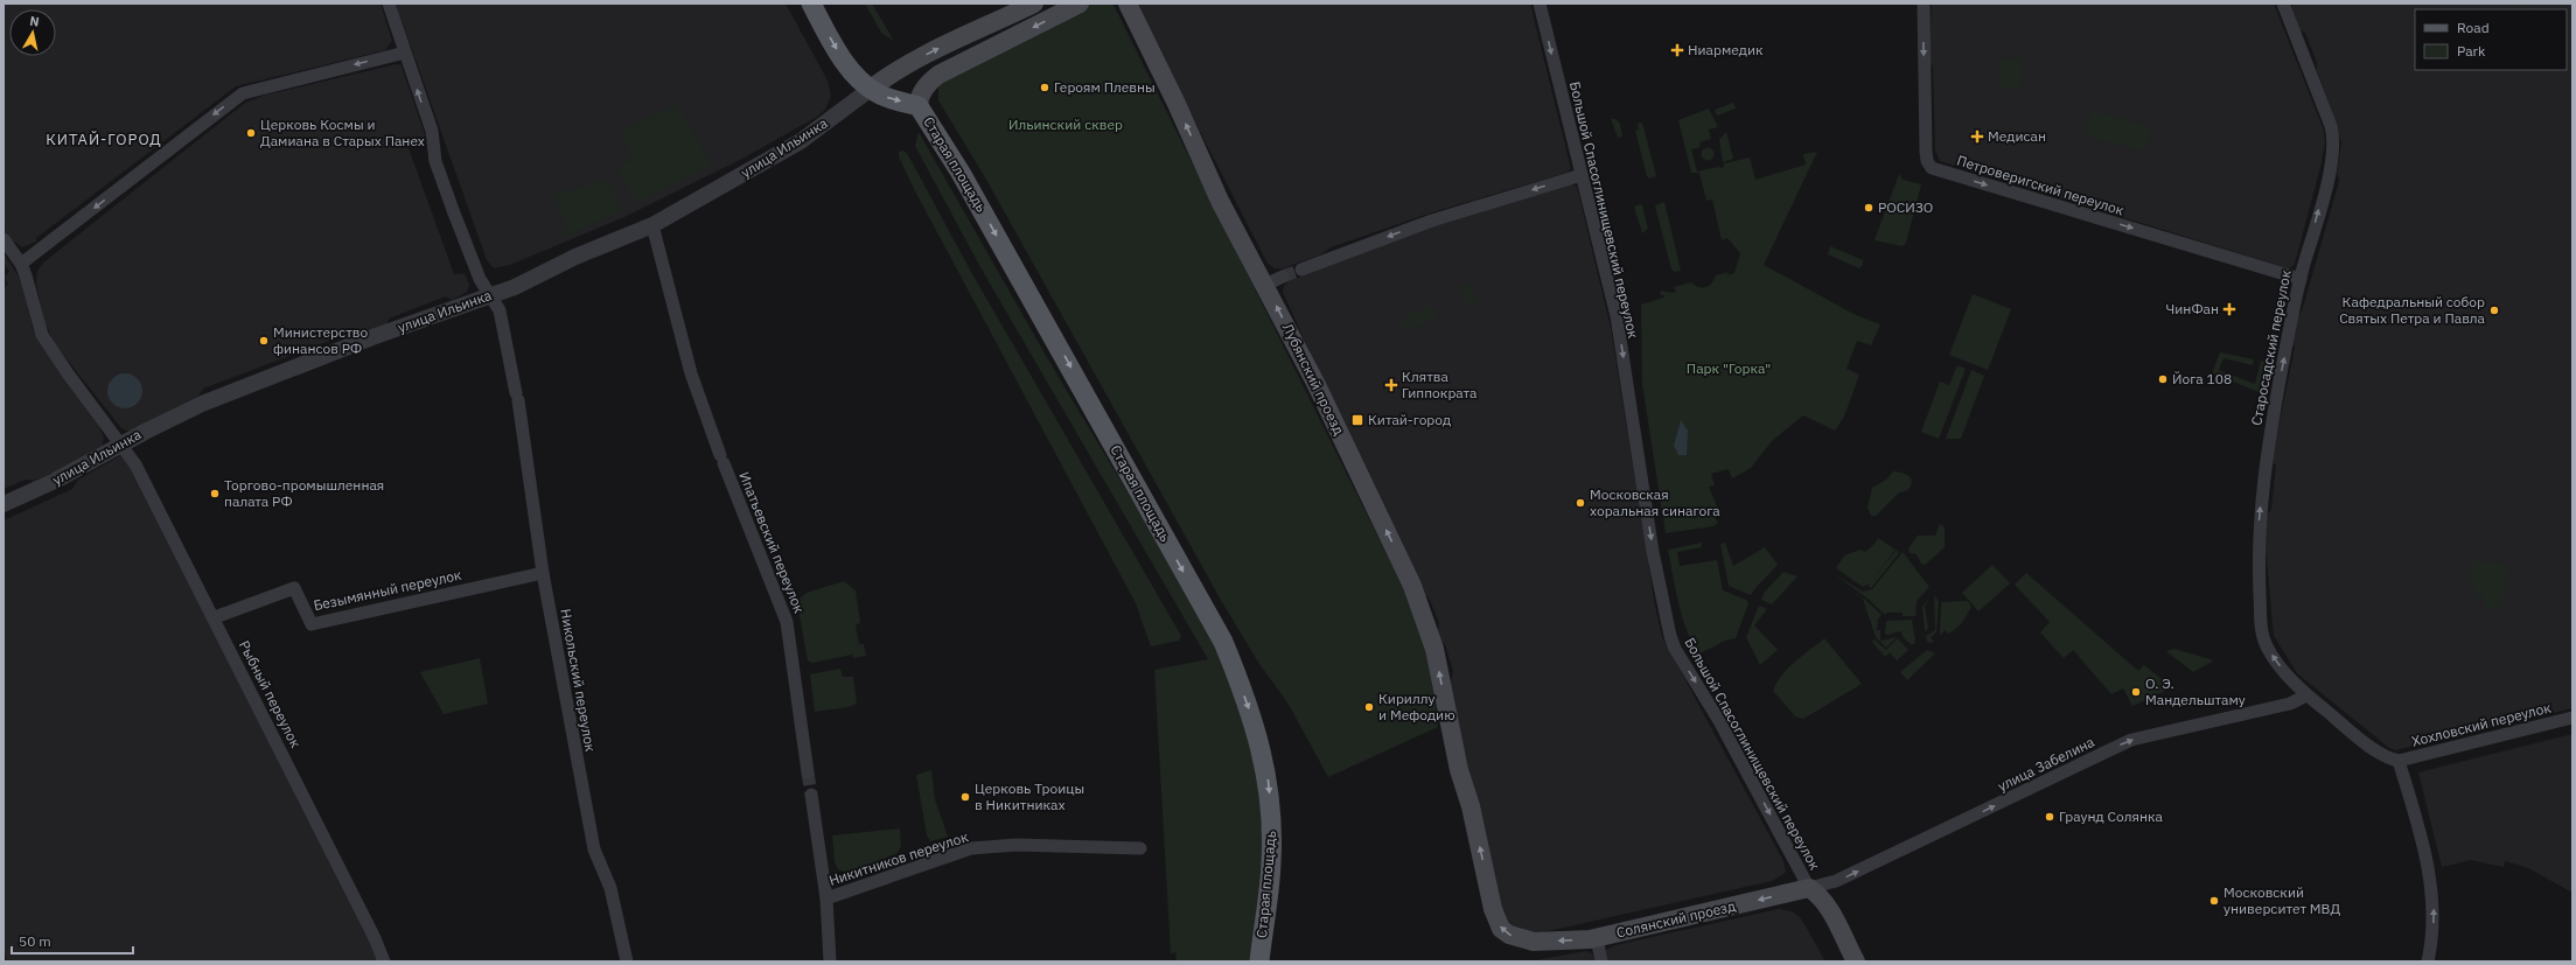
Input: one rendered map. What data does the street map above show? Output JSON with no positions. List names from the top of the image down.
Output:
{
  "streets": {
    "main road": ["Старая площадь", "Лубянский проезд", "Солянский проезд"],
    "street": [
      "улица Ильинка",
      "Петроверигский переулок",
      "Большой Спасоглинищевский переулок",
      "Старосадский переулок",
      "Ипатьевский переулок",
      "Безымянный переулок",
      "Никольский переулок",
      "Рыбный переулок",
      "Хохловский переулок",
      "улица Забелина",
      "Никитников переулок"
    ]
  },
  "crossings": [
    ["улица Ильинка", "Старая площадь"],
    ["улица Ильинка", "Ипатьевский переулок"],
    ["улица Ильинка", "Никольский переулок"],
    ["улица Ильинка", "Рыбный переулок"],
    ["Петроверигский переулок", "Старосадский переулок"],
    ["Большой Спасоглинищевский переулок", "улица Забелина"],
    ["Большой Спасоглинищевский переулок", "Солянский проезд"],
    ["Старосадский переулок", "Хохловский переулок"],
    ["Старосадский переулок", "улица Забелина"],
    ["Лубянский проезд", "Солянский проезд"],
    ["Безымянный переулок", "Никольский переулок"],
    ["Безымянный переулок", "Рыбный переулок"],
    ["улица Забелина", "Солянский проезд"]
  ],
  "one_way": [
    "Старая площадь",
    "Петроверигский переулок",
    "Большой Спасоглинищевский переулок",
    "Старосадский переулок",
    "Лубянский проезд",
    "улица Забелина",
    "Солянский проезд"
  ],
  "districts": ["КИТАЙ-ГОРОД"],
  "parks": ["Ильинский сквер", "Парк \"Горка\""],
  "places": {
    "health": [
      "Ниармедик",
      "Медисан",
      "ЧинФан",
      "Клятва Гиппократа"
    ],
    "other": [
      "Героям Плевны",
      "Церковь Космы и Дамиана в Старых Панех",
      "РОСИЗО",
      "Кафедральный собор Святых Петра и Павла",
      "Министерство финансов РФ",
      "Йога 108",
      "Торгово-промышленная палата РФ",
      "Московская хоральная синагога",
      "О. Э. Мандельштаму",
      "Кириллу и Мефодию",
      "Церковь Троицы в Никитниках",
      "Граунд Солянка",
      "Московский университет МВД"
    ],
    "transit": ["Китай-город"]
  },
  "legend": ["Road", "Park"],
  "scale_bar": "50 m",
  "north": "top"
}
